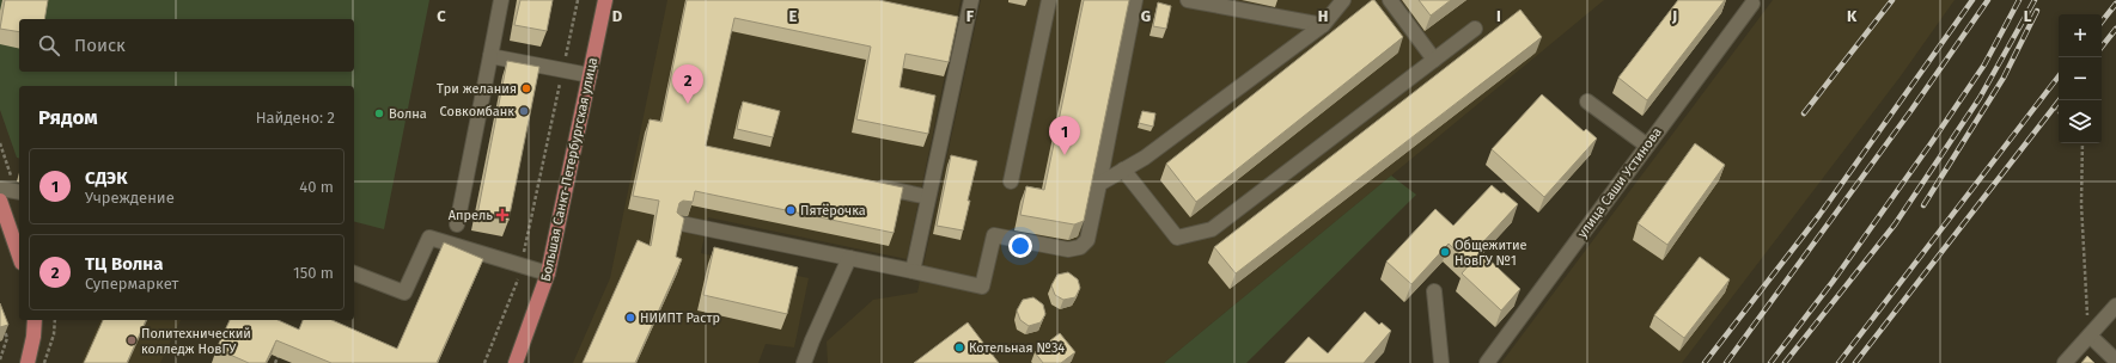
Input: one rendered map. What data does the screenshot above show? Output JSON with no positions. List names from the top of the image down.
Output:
{
  "streets": {
    "main road": ["Большая Санкт-Петербургская улица"],
    "street": ["улица Саши Устинова"]
  },
  "places": {
    "other": [
      "Три желания",
      "Совкомбанк",
      "Волна",
      "Пятёрочка",
      "Общежитие НовГУ №1",
      "НИИПТ Растр",
      "Политехнический колледж НовГУ",
      "Котельная №34"
    ],
    "health": ["Апрель"]
  },
  "page": {
    "map_buttons": ["+", "−"],
    "search": "Поиск",
    "pins": ["2", "1"],
    "heading": ["Рядом", "Найдено: 2"],
    "list": [
      {
        "mark": "1",
        "name": "СДЭК",
        "note": "Учреждение",
        "value": "40 m"
      },
      {
        "mark": "2",
        "name": "ТЦ Волна",
        "note": "Супермаркет",
        "value": "150 m"
      }
    ]
  },
  "grid": {
    "columns": [
      "C",
      "D",
      "E",
      "F",
      "G",
      "H",
      "I",
      "J",
      "K",
      "L"
    ]
  }
}
